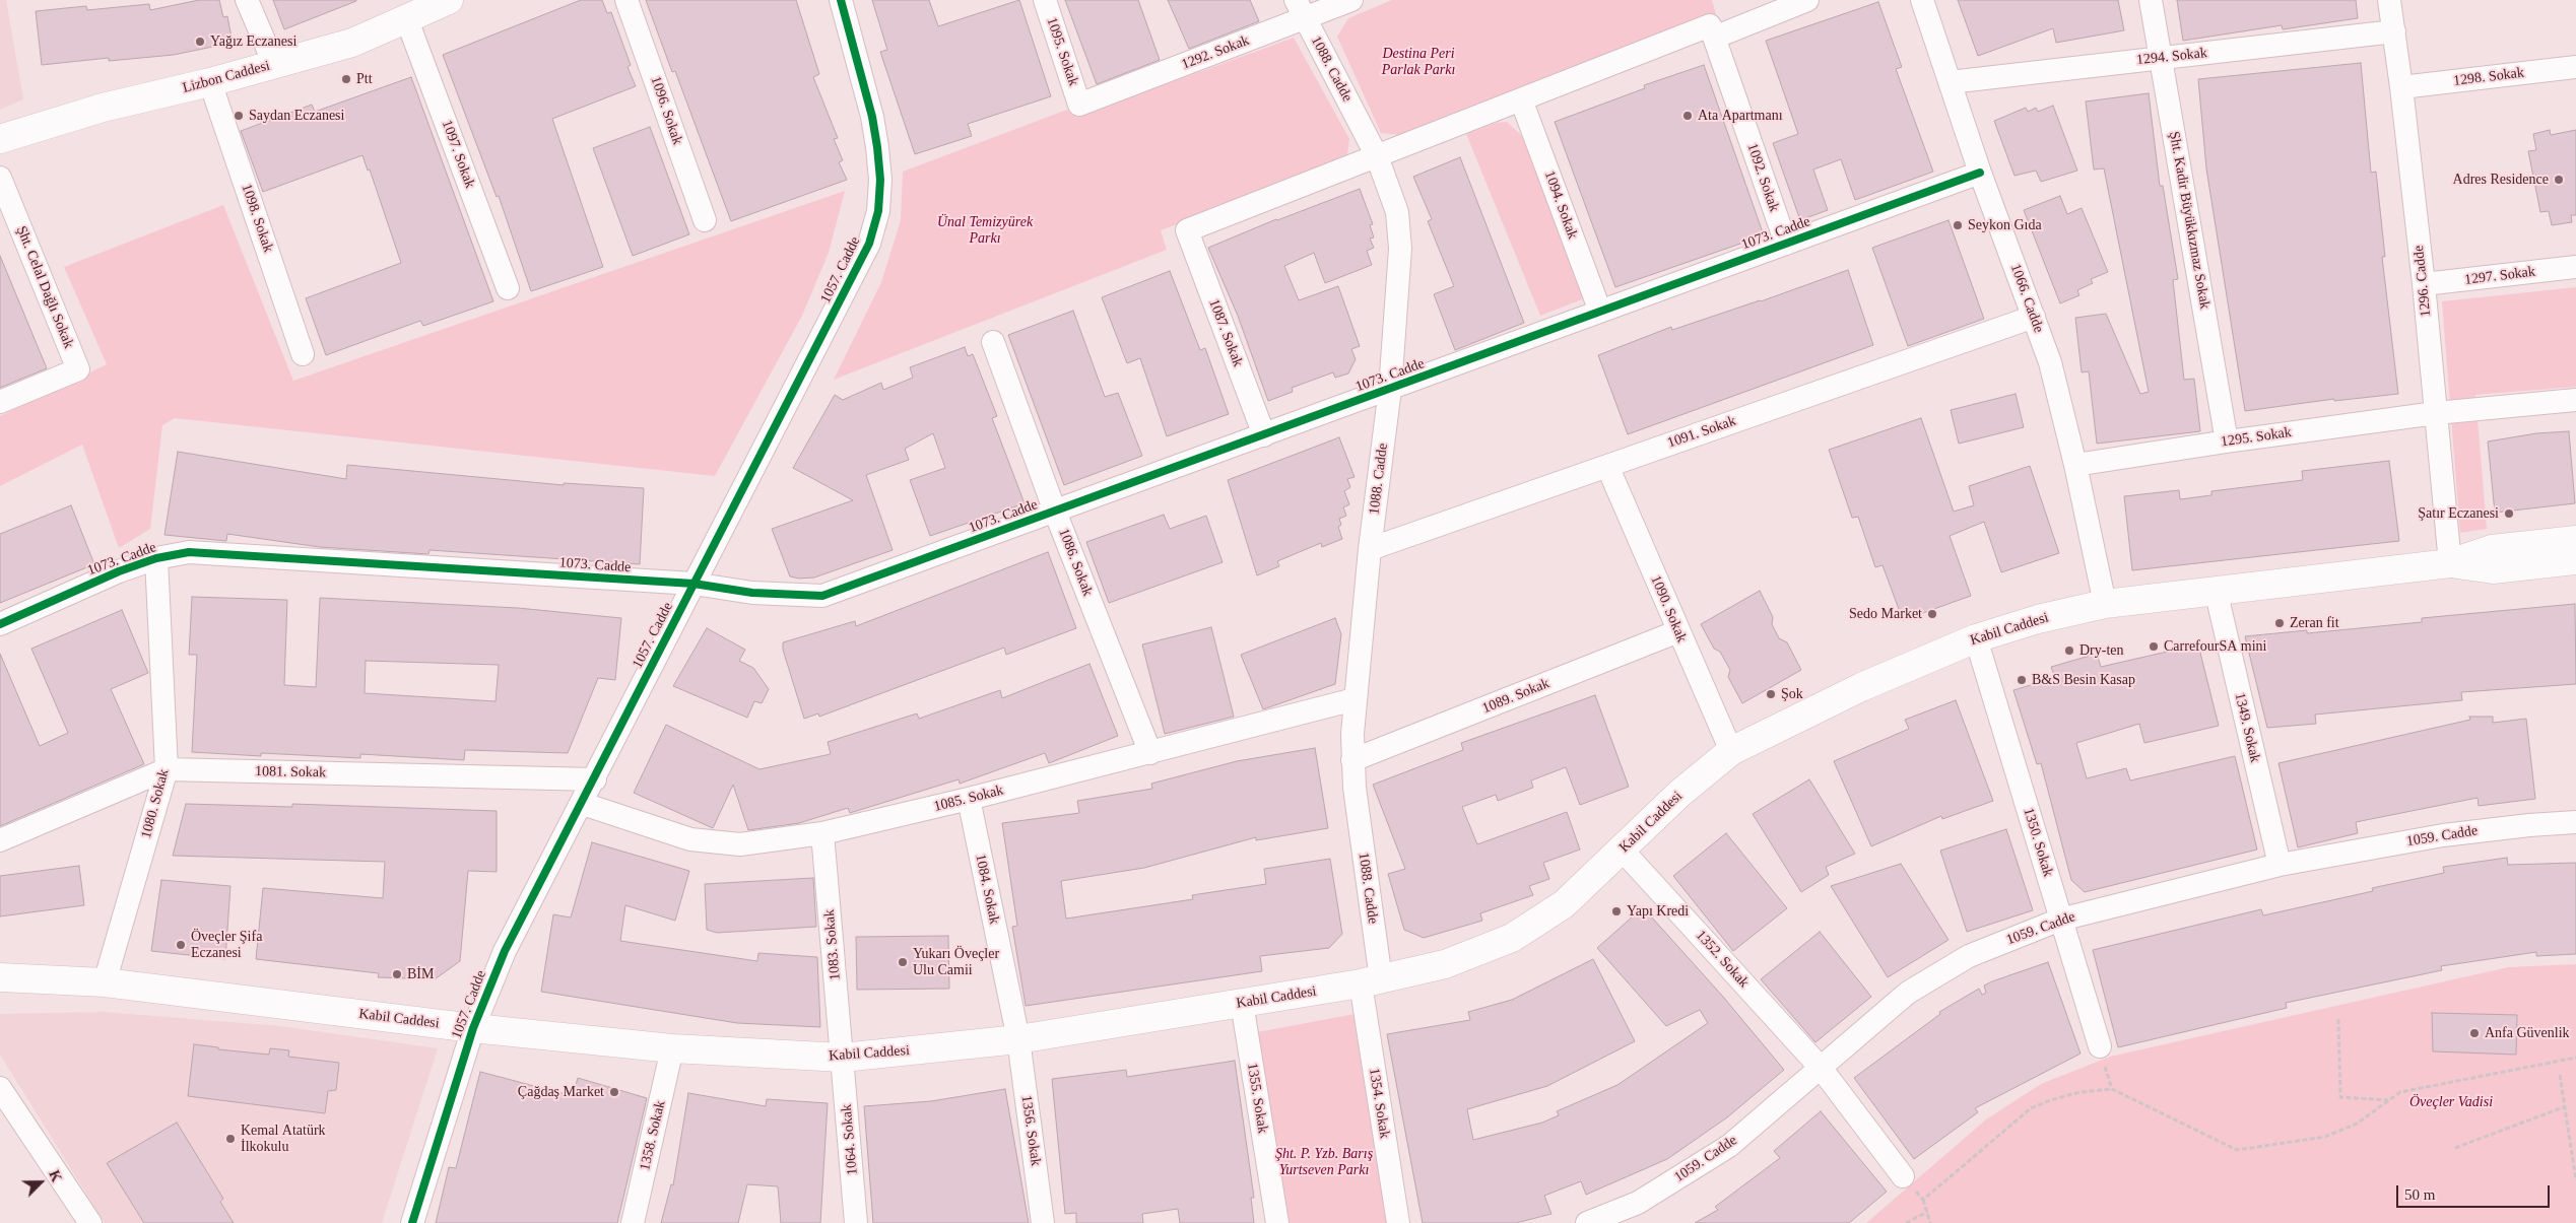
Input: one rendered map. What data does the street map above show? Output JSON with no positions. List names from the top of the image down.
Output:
{
  "streets": {
    "main road": ["Lizbon Caddesi", "Kabil Caddesi"],
    "street": [
      "1095. Sokak",
      "1292. Sokak",
      "1294. Sokak",
      "1088. Cadde",
      "1298. Sokak",
      "1096. Sokak",
      "1097. Sokak",
      "1092. Sokak",
      "1094. Sokak",
      "1098. Sokak",
      "Şht. Kadir Büyükkızmaz Sokak",
      "1073. Cadde",
      "1057. Cadde",
      "1297. Sokak",
      "1296. Cadde",
      "Şht. Celal Dağlı Sokak",
      "1066. Cadde",
      "1087. Sokak",
      "1091. Sokak",
      "1295. Sokak",
      "1086. Sokak",
      "1090. Sokak",
      "1089. Sokak",
      "1349. Sokak",
      "1081. Sokak",
      "1085. Sokak",
      "1080. Sokak",
      "1059. Cadde",
      "1350. Sokak",
      "1084. Sokak",
      "1083. Sokak",
      "1352. Sokak",
      "1355. Sokak",
      "1354. Sokak",
      "1356. Sokak",
      "1358. Sokak",
      "1064. Sokak"
    ]
  },
  "crossings": [
    ["1095. Sokak", "1292. Sokak"],
    ["1292. Sokak", "1088. Cadde"],
    ["1294. Sokak", "Şht. Kadir Büyükkızmaz Sokak"],
    ["1294. Sokak", "1296. Cadde"],
    ["1294. Sokak", "1066. Cadde"],
    ["1088. Cadde", "1073. Cadde"],
    ["1088. Cadde", "1087. Sokak"],
    ["1088. Cadde", "1091. Sokak"],
    ["1088. Cadde", "Kabil Caddesi"],
    ["1088. Cadde", "1089. Sokak"],
    ["1088. Cadde", "1085. Sokak"],
    ["1088. Cadde", "1354. Sokak"],
    ["Lizbon Caddesi", "1097. Sokak"],
    ["Lizbon Caddesi", "1098. Sokak"],
    ["1298. Sokak", "1296. Cadde"],
    ["1092. Sokak", "1073. Cadde"],
    ["1094. Sokak", "1073. Cadde"],
    ["Şht. Kadir Büyükkızmaz Sokak", "1295. Sokak"],
    ["1073. Cadde", "1057. Cadde"],
    ["1073. Cadde", "1066. Cadde"],
    ["1073. Cadde", "1087. Sokak"],
    ["1073. Cadde", "1086. Sokak"],
    ["1073. Cadde", "1080. Sokak"],
    ["1057. Cadde", "Kabil Caddesi"],
    ["1057. Cadde", "1081. Sokak"],
    ["1057. Cadde", "1085. Sokak"],
    ["1297. Sokak", "1296. Cadde"],
    ["1296. Cadde", "1295. Sokak"],
    ["1296. Cadde", "Kabil Caddesi"],
    ["1066. Cadde", "1091. Sokak"],
    ["1066. Cadde", "1295. Sokak"],
    ["1066. Cadde", "Kabil Caddesi"],
    ["1091. Sokak", "1090. Sokak"],
    ["1086. Sokak", "1085. Sokak"],
    ["1090. Sokak", "Kabil Caddesi"],
    ["1090. Sokak", "1089. Sokak"],
    ["Kabil Caddesi", "1349. Sokak"],
    ["Kabil Caddesi", "1080. Sokak"],
    ["Kabil Caddesi", "1350. Sokak"],
    ["Kabil Caddesi", "1084. Sokak"],
    ["Kabil Caddesi", "1083. Sokak"],
    ["Kabil Caddesi", "1352. Sokak"],
    ["Kabil Caddesi", "1355. Sokak"],
    ["Kabil Caddesi", "1354. Sokak"],
    ["Kabil Caddesi", "1356. Sokak"],
    ["Kabil Caddesi", "1358. Sokak"],
    ["Kabil Caddesi", "1064. Sokak"],
    ["1349. Sokak", "1059. Cadde"],
    ["1081. Sokak", "1080. Sokak"],
    ["1085. Sokak", "1084. Sokak"],
    ["1085. Sokak", "1083. Sokak"],
    ["1059. Cadde", "1350. Sokak"],
    ["1059. Cadde", "1352. Sokak"],
    ["1084. Sokak", "1356. Sokak"],
    ["1083. Sokak", "1064. Sokak"]
  ],
  "parks": [
    "Destina Peri Parlak Parkı",
    "Ünal Temizyürek Parkı",
    "Öveçler Vadisi",
    "Şht. P. Yzb. Barış Yurtseven Parkı"
  ],
  "places": [
    "Yağız Eczanesi",
    "Ptt",
    "Saydan Eczanesi",
    "Ata Apartmanı",
    "Adres Residence",
    "Seykon Gıda",
    "Şatır Eczanesi",
    "Sedo Market",
    "Zeran fit",
    "CarrefourSA mini",
    "Dry-ten",
    "B&S Besin Kasap",
    "Şok",
    "Yapı Kredi",
    "Öveçler Şifa Eczanesi",
    "Yukarı Öveçler Ulu Camii",
    "BİM",
    "Anfa Güvenlik",
    "Çağdaş Market",
    "Kemal Atatürk İlkokulu"
  ],
  "scale_bar": "50 m",
  "north": "top right"
}
